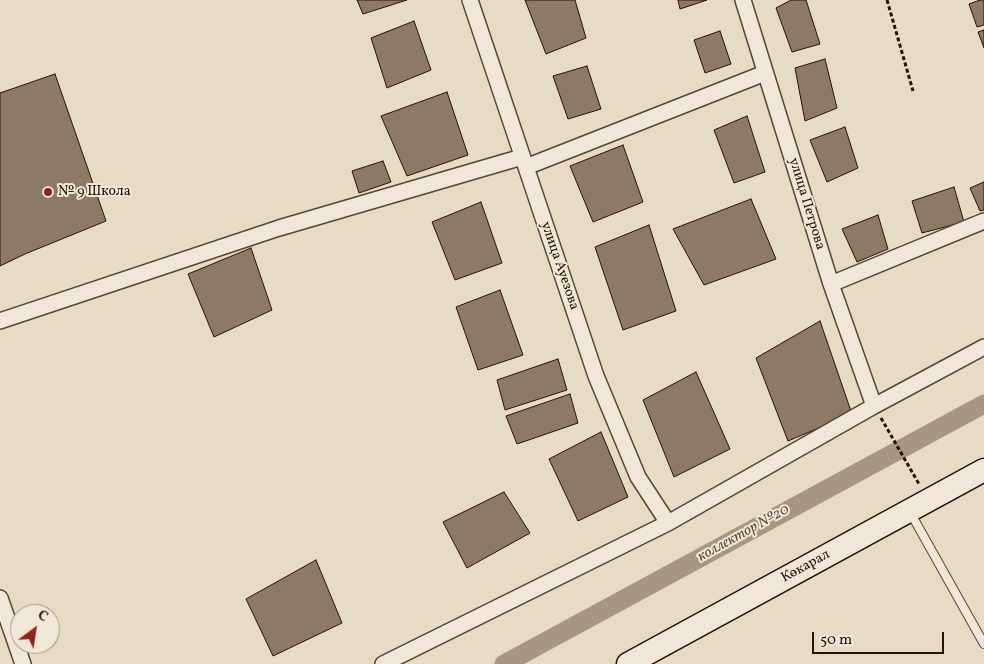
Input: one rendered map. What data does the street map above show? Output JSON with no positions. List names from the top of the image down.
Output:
{
  "streets": {
    "main road": ["Көкарал"],
    "street": ["улица Петрова", "улица Ауезова"]
  },
  "water": ["коллектор №20"],
  "places": ["№ 9 Школа"],
  "scale_bar": "50 m",
  "north": "top right"
}
